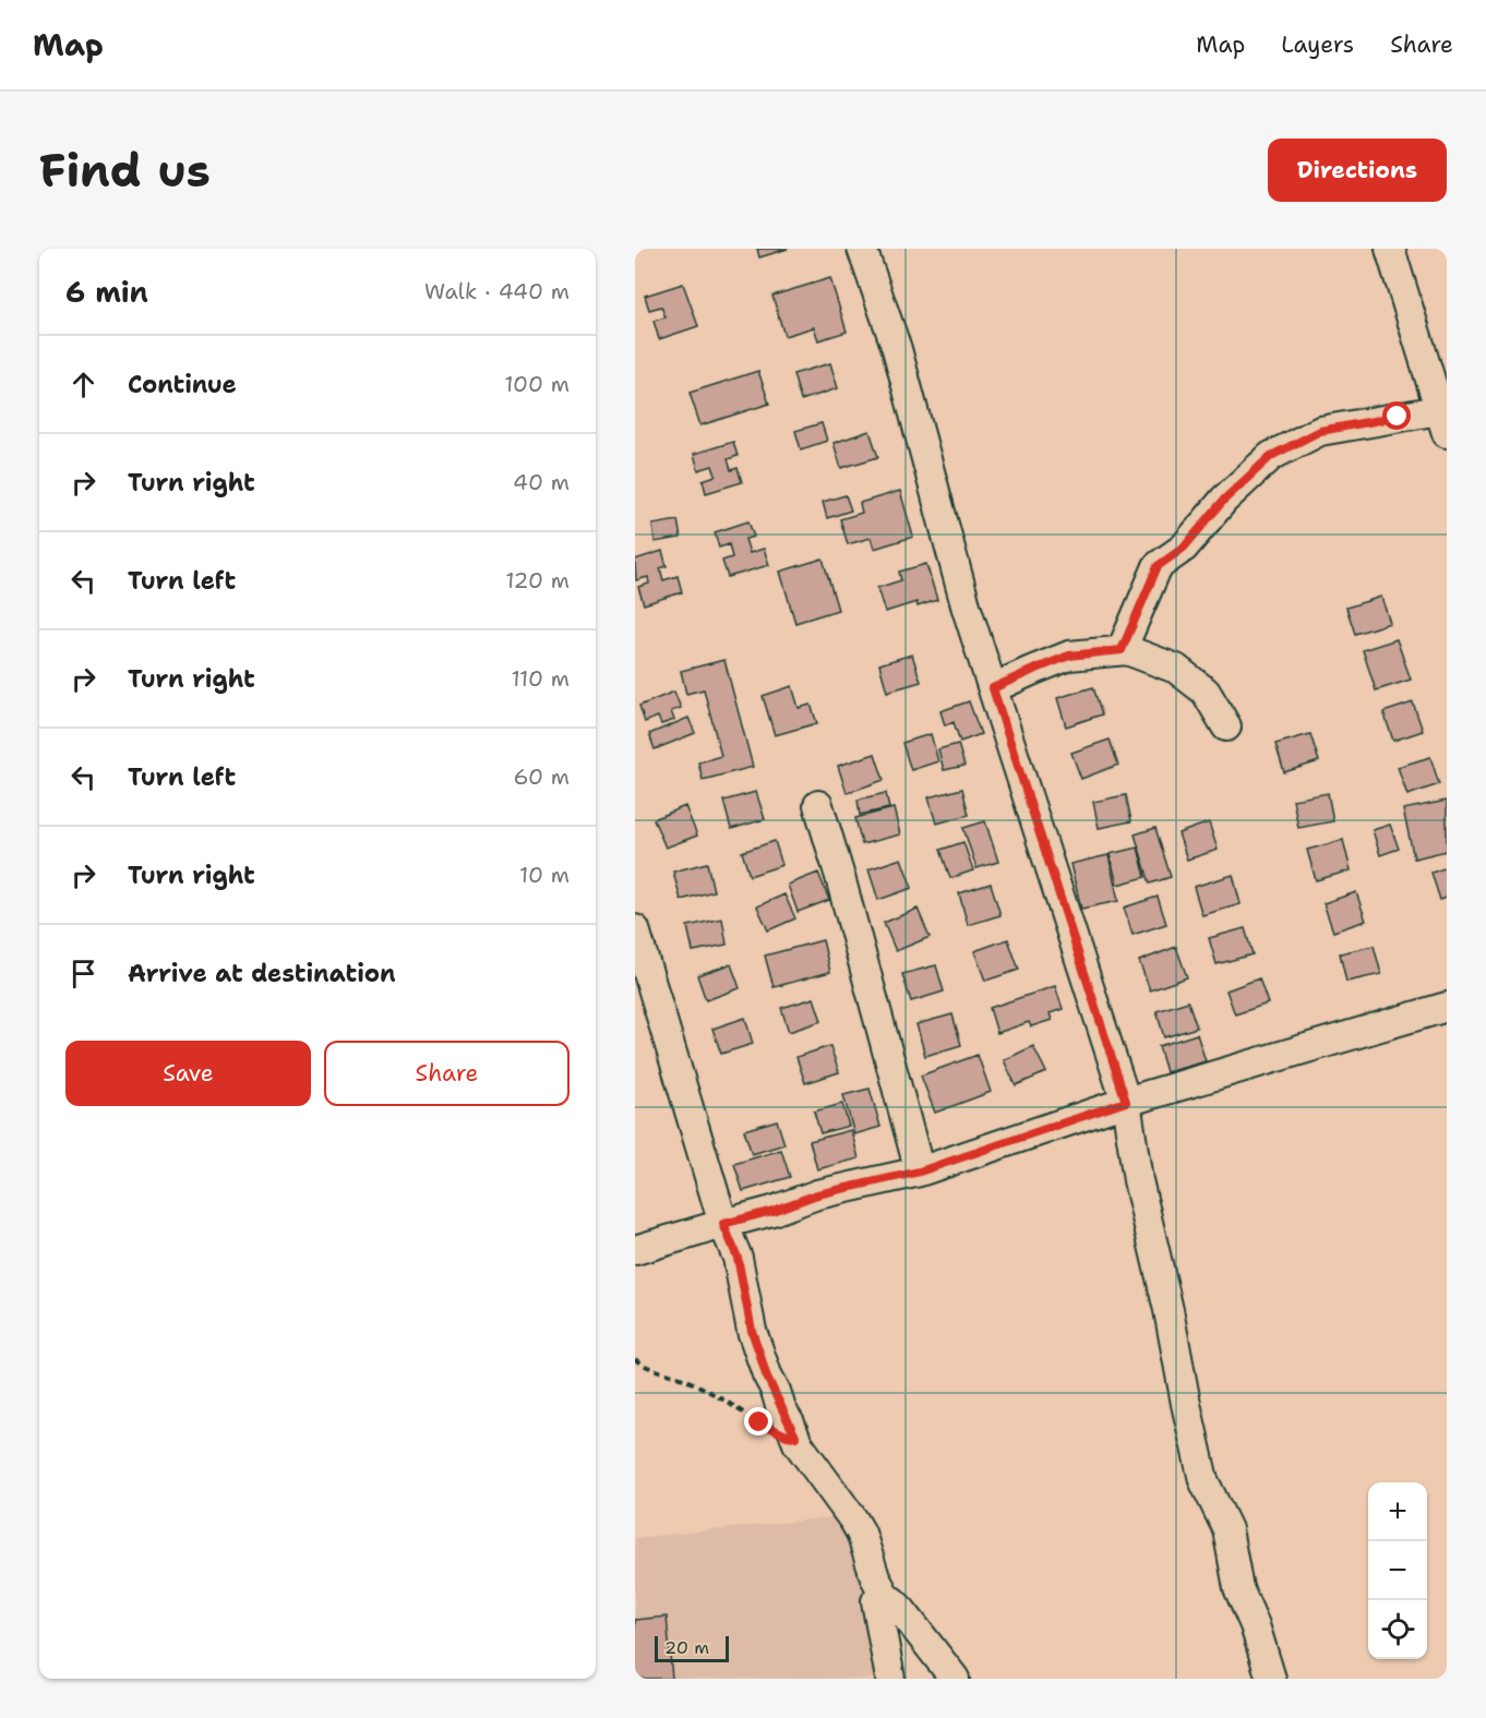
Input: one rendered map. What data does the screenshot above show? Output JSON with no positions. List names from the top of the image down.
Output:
{
  "scale_bar": "20 m",
  "page": {
    "header": "Map",
    "nav": ["Map", "Layers", "Share"],
    "buttons": [
      "Directions",
      ["Save", "Share"]
    ],
    "title": "Find us",
    "heading": ["6 min", "Walk · 440 m"],
    "list": [
      ["Continue", "100 m"],
      ["Turn right", "40 m"],
      ["Turn left", "120 m"],
      ["Turn right", "110 m"],
      ["Turn left", "60 m"],
      ["Turn right", "10 m"],
      "Arrive at destination"
    ],
    "map_buttons": ["+", "−"],
    "scale": "20 m"
  }
}
